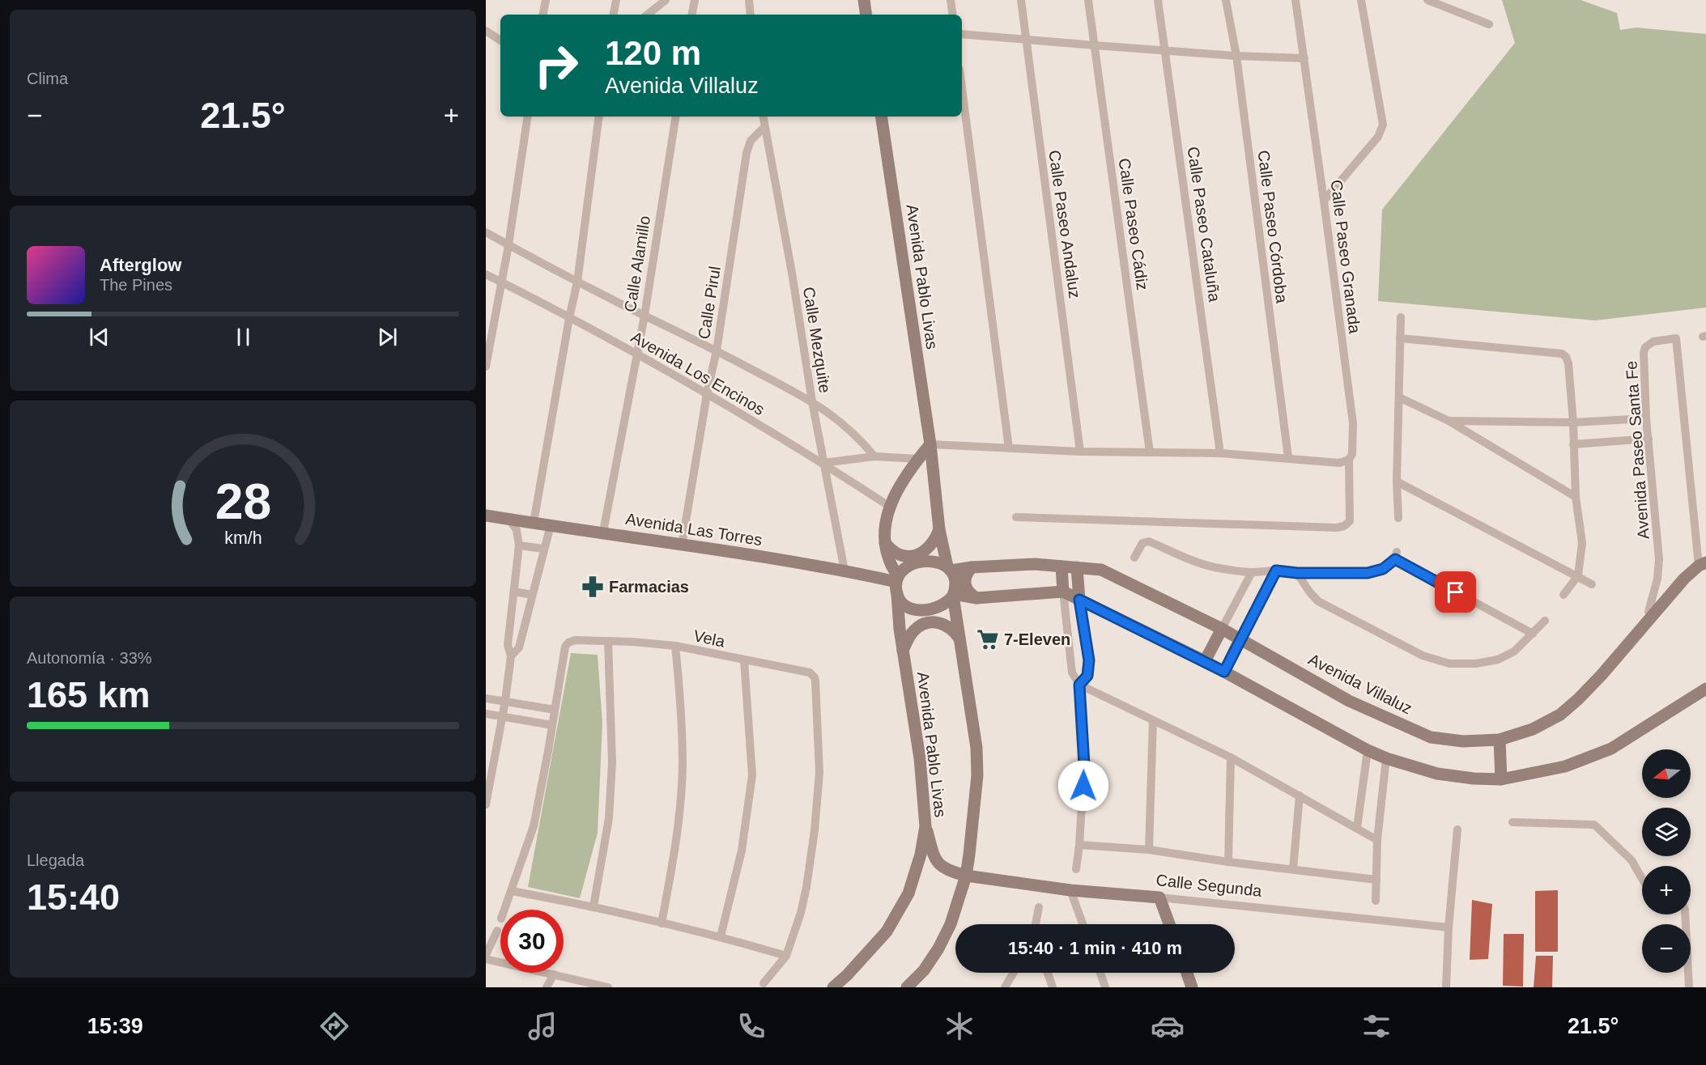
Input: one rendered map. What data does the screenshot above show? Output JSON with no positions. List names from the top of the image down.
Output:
{
  "streets": {
    "street": [
      "Calle Paseo Andaluz",
      "Calle Paseo Cádiz",
      "Calle Paseo Cataluña",
      "Calle Paseo Córdoba",
      "Calle Paseo Granada",
      "Calle Alamillo",
      "Avenida Pablo Livas",
      "Calle Pirul",
      "Calle Mezquite",
      "Avenida Los Encinos",
      "Avenida Paseo Santa Fe",
      "Avenida Las Torres",
      "Vela",
      "Avenida Villaluz",
      "Calle Segunda"
    ]
  },
  "crossings": [
    ["Calle Alamillo", "Avenida Los Encinos"],
    ["Calle Alamillo", "Avenida Las Torres"],
    ["Avenida Pablo Livas", "Avenida Los Encinos"],
    ["Avenida Pablo Livas", "Avenida Las Torres"],
    ["Avenida Pablo Livas", "Avenida Villaluz"],
    ["Avenida Pablo Livas", "Calle Segunda"],
    ["Calle Pirul", "Calle Mezquite"],
    ["Calle Pirul", "Avenida Los Encinos"],
    ["Calle Pirul", "Avenida Las Torres"],
    ["Calle Mezquite", "Avenida Los Encinos"],
    ["Calle Mezquite", "Avenida Las Torres"],
    ["Avenida Paseo Santa Fe", "Avenida Villaluz"],
    ["Avenida Las Torres", "Avenida Villaluz"]
  ],
  "places": {
    "pharmacy": ["Farmacias"],
    "supermarket": ["7-Eleven"]
  },
  "north": "left",
  "page": {
    "tile": [
      "Clima",
      ["Autonomía · 33%", "165 km"],
      ["Llegada", "15:40"]
    ],
    "turn": ["120 m", "Avenida Villaluz"],
    "heat": ["−", "21.5°", "+"],
    "song": ["Afterglow", "The Pines"],
    "map_buttons": ["+", "−"],
    "limit": "30",
    "trip": "15:40 · 1 min · 410 m",
    "tabs": ["15:39", "21.5°"],
    "gauge": ["28", "km/h"]
  }
}
